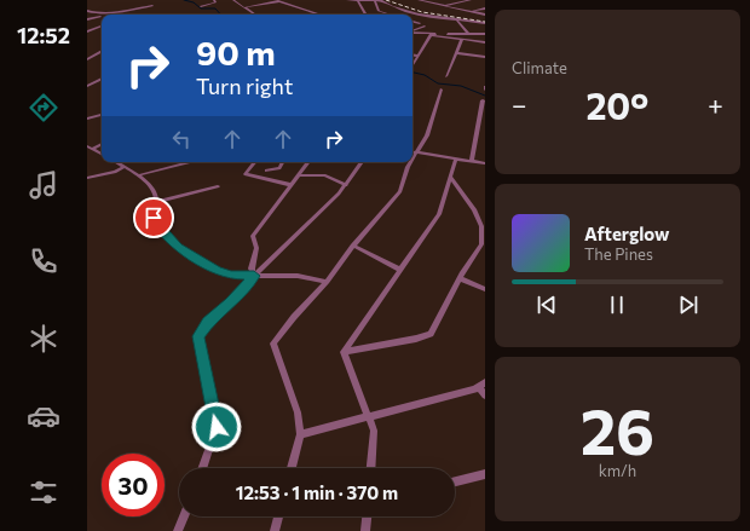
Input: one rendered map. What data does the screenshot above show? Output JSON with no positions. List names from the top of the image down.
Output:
{
  "page": {
    "tabs": "12:52",
    "tile": [
      "Climate",
      ["26", "km/h"]
    ],
    "turn": ["90 m", "Turn right"],
    "heat": ["−", "20°", "+"],
    "song": ["Afterglow", "The Pines"],
    "limit": "30",
    "trip": "12:53 · 1 min · 370 m"
  }
}
